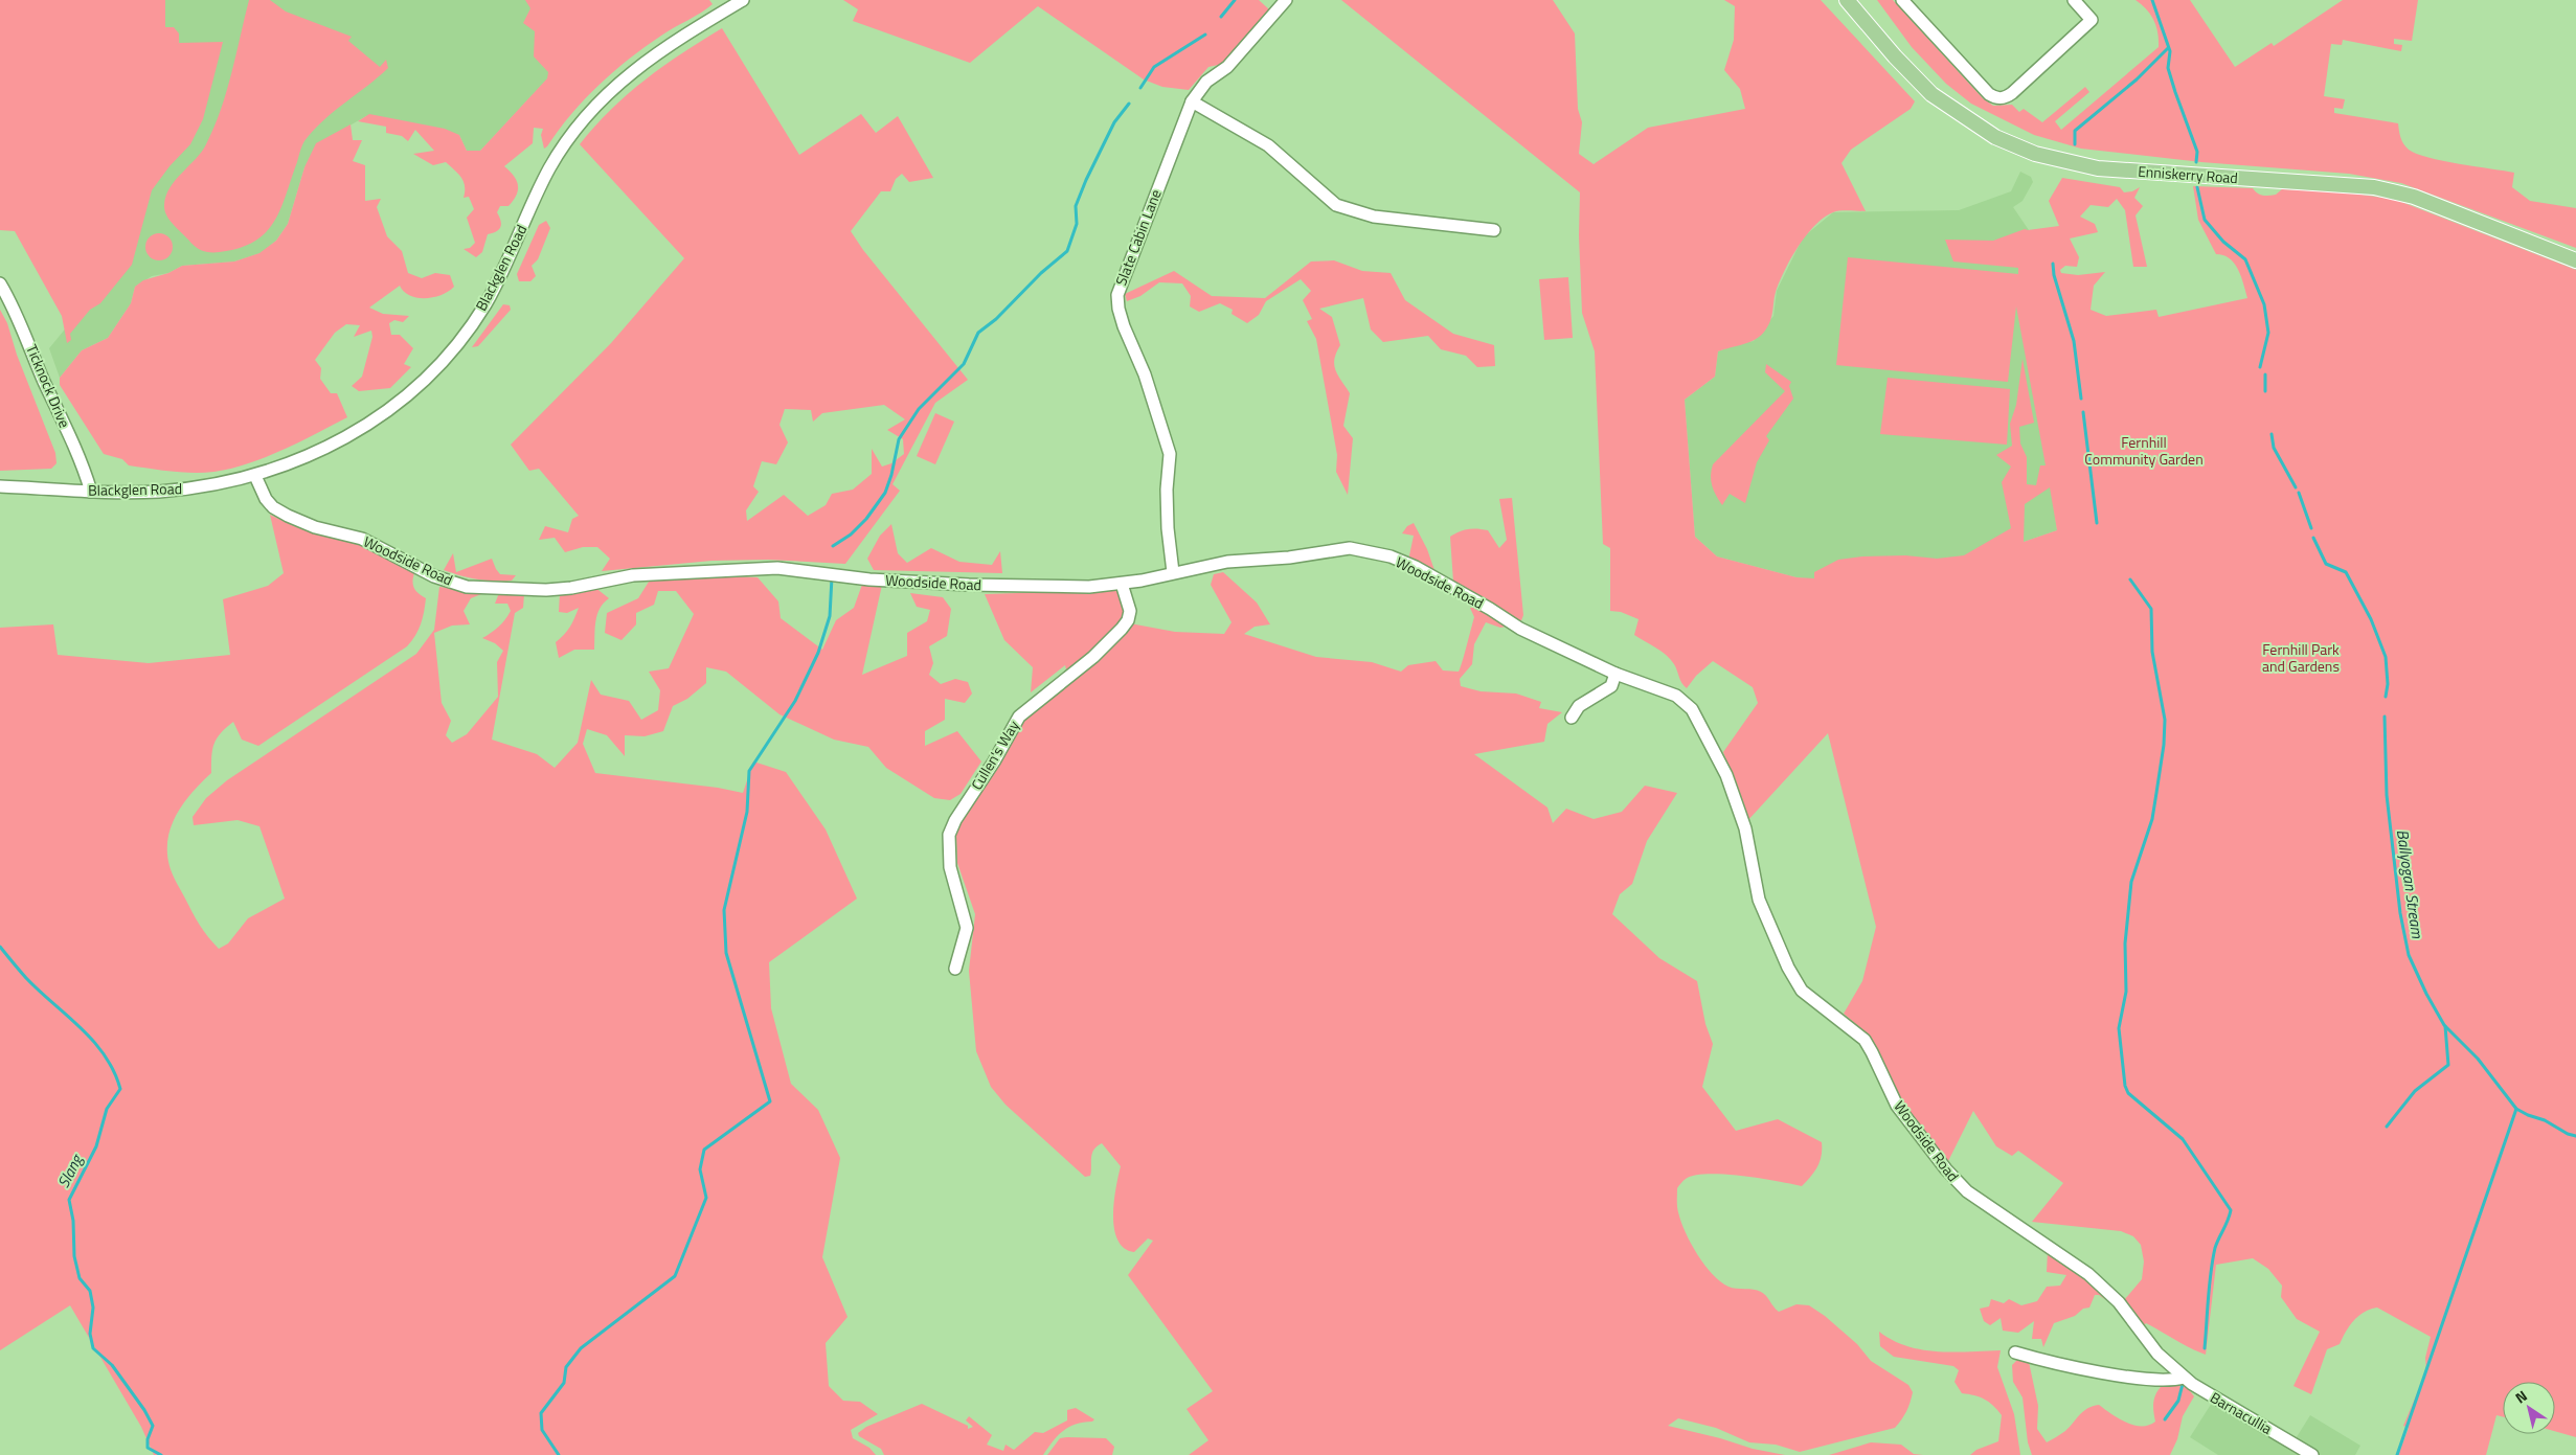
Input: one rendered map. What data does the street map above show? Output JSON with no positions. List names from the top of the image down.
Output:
{
  "streets": {
    "main road": ["Enniskerry Road"],
    "street": [
      "Slate Cabin Lane",
      "Blackglen Road",
      "Ticknock Drive",
      "Woodside Road",
      "Cullen's Way",
      "Barnacullia"
    ]
  },
  "crossings": [
    ["Slate Cabin Lane", "Woodside Road"],
    ["Blackglen Road", "Ticknock Drive"],
    ["Blackglen Road", "Woodside Road"],
    ["Woodside Road", "Cullen's Way"],
    ["Woodside Road", "Barnacullia"]
  ],
  "water": ["Ballyogan Stream", "Slang"],
  "parks": ["Fernhill Community Garden", "Fernhill Park and Gardens"],
  "north": "top left"
}
